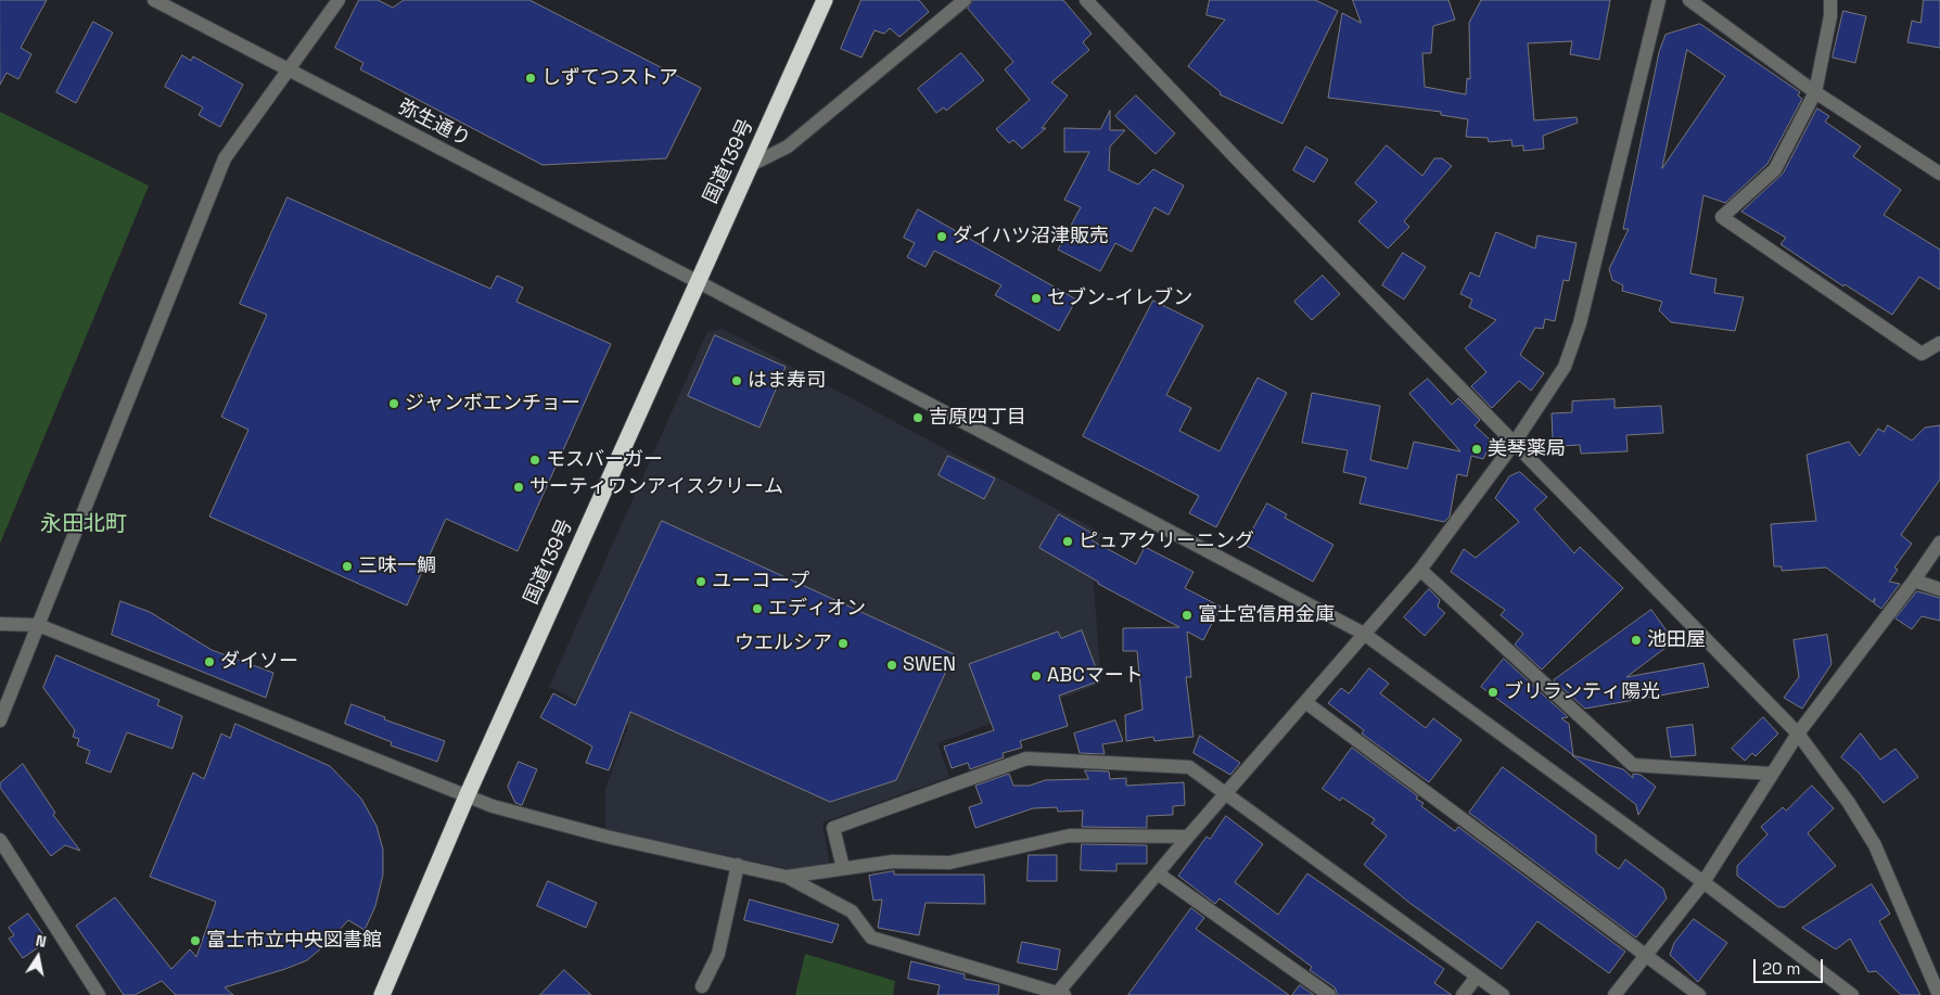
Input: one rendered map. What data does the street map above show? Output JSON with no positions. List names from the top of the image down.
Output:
{
  "streets": {
    "highway": ["国道139号"],
    "street": ["弥生通り"]
  },
  "crossings": [
    ["弥生通り", "国道139号"]
  ],
  "districts": ["永田北町"],
  "places": [
    "しずてつストア",
    "ダイハツ沼津販売",
    "セブン-イレブン",
    "はま寿司",
    "ジャンボエンチョー",
    "吉原四丁目",
    "美琴薬局",
    "モスバーガー",
    "サーティワンアイスクリーム",
    "ピュアクリーニング",
    "三味一鯛",
    "ユーコープ",
    "エディオン",
    "富士宮信用金庫",
    "池田屋",
    "ウエルシア",
    "ダイソー",
    "SWEN",
    "ABCマート",
    "ブリランティ陽光",
    "富士市立中央図書館"
  ],
  "scale_bar": "20 m",
  "north": "top"
}
